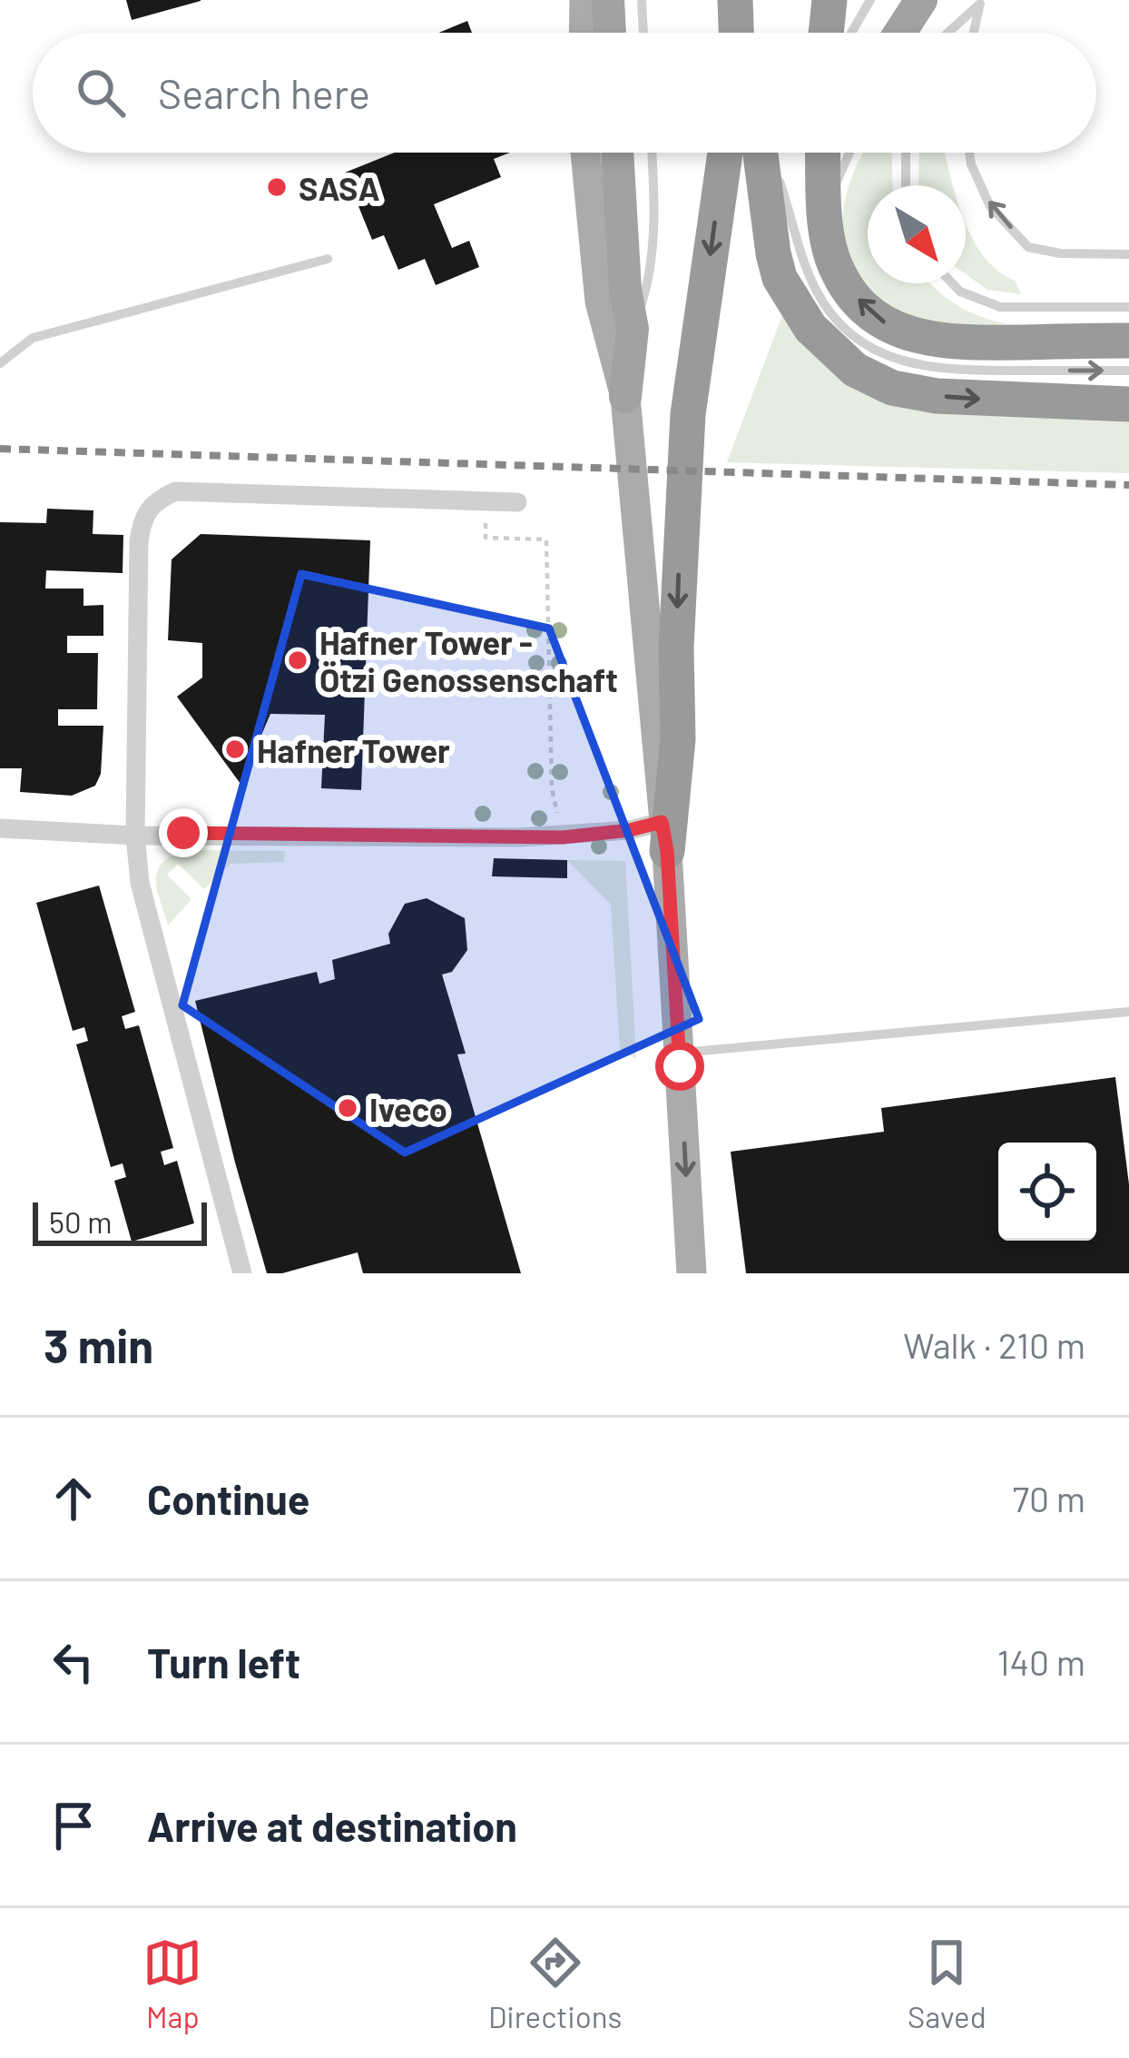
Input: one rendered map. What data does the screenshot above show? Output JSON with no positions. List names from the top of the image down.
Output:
{
  "places": [
    "SASA",
    "Hafner Tower - Ötzi Genossenschaft",
    "Hafner Tower",
    "Iveco"
  ],
  "scale_bar": "50 m",
  "north": "bottom right",
  "page": {
    "search": "Search here",
    "scale": "50 m",
    "heading": ["3 min", "Walk · 210 m"],
    "list": [
      ["Continue", "70 m"],
      ["Turn left", "140 m"],
      "Arrive at destination"
    ],
    "nav": ["Map", "Directions", "Saved"]
  }
}
